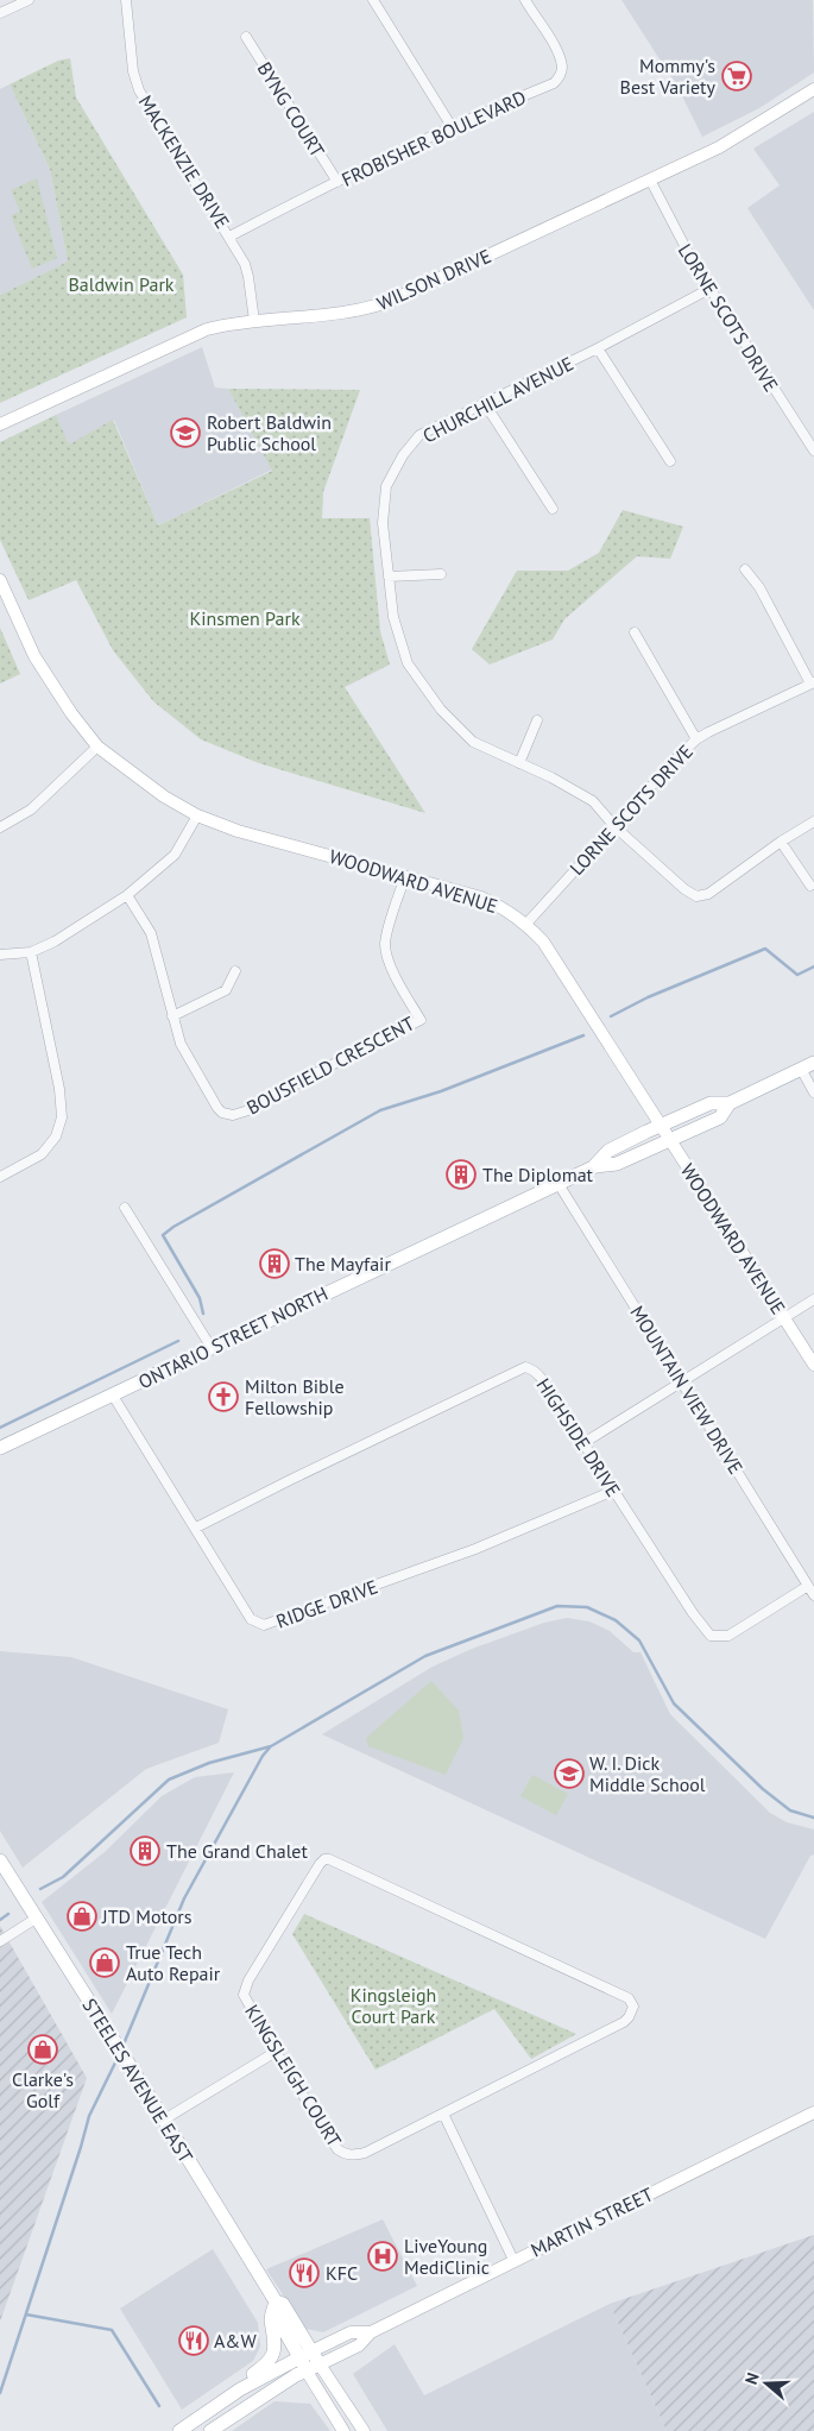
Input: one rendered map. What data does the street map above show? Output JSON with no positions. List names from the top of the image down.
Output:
{
  "streets": {
    "main road": ["ONTARIO STREET NORTH", "STEELES AVENUE EAST", "MARTIN STREET"],
    "street": [
      "BYNG COURT",
      "FROBISHER BOULEVARD",
      "MACKENZIE DRIVE",
      "WILSON DRIVE",
      "LORNE SCOTS DRIVE",
      "CHURCHILL AVENUE",
      "WOODWARD AVENUE",
      "BOUSFIELD CRESCENT",
      "MOUNTAIN VIEW DRIVE",
      "HIGHSIDE DRIVE",
      "RIDGE DRIVE",
      "KINGSLEIGH COURT"
    ]
  },
  "crossings": [
    ["BYNG COURT", "FROBISHER BOULEVARD"],
    ["FROBISHER BOULEVARD", "MACKENZIE DRIVE"],
    ["MACKENZIE DRIVE", "WILSON DRIVE"],
    ["WILSON DRIVE", "LORNE SCOTS DRIVE"],
    ["LORNE SCOTS DRIVE", "CHURCHILL AVENUE"],
    ["LORNE SCOTS DRIVE", "WOODWARD AVENUE"],
    ["WOODWARD AVENUE", "BOUSFIELD CRESCENT"],
    ["WOODWARD AVENUE", "ONTARIO STREET NORTH"],
    ["ONTARIO STREET NORTH", "MOUNTAIN VIEW DRIVE"],
    ["ONTARIO STREET NORTH", "RIDGE DRIVE"],
    ["MOUNTAIN VIEW DRIVE", "HIGHSIDE DRIVE"],
    ["HIGHSIDE DRIVE", "RIDGE DRIVE"],
    ["STEELES AVENUE EAST", "MARTIN STREET"]
  ],
  "parks": ["Baldwin Park", "Kinsmen Park", "Kingsleigh Court Park"],
  "places": {
    "supermarket": ["Mommy's Best Variety"],
    "school or university": ["Robert Baldwin Public School", "W. I. Dick Middle School"],
    "building": ["The Diplomat", "The Mayfair", "The Grand Chalet"],
    "church": ["Milton Bible Fellowship"],
    "shop": ["JTD Motors", "True Tech Auto Repair", "Clarke's Golf"],
    "hospital": ["LiveYoung MediClinic"],
    "restaurant": ["KFC", "A&W"]
  },
  "north": "left"
}
